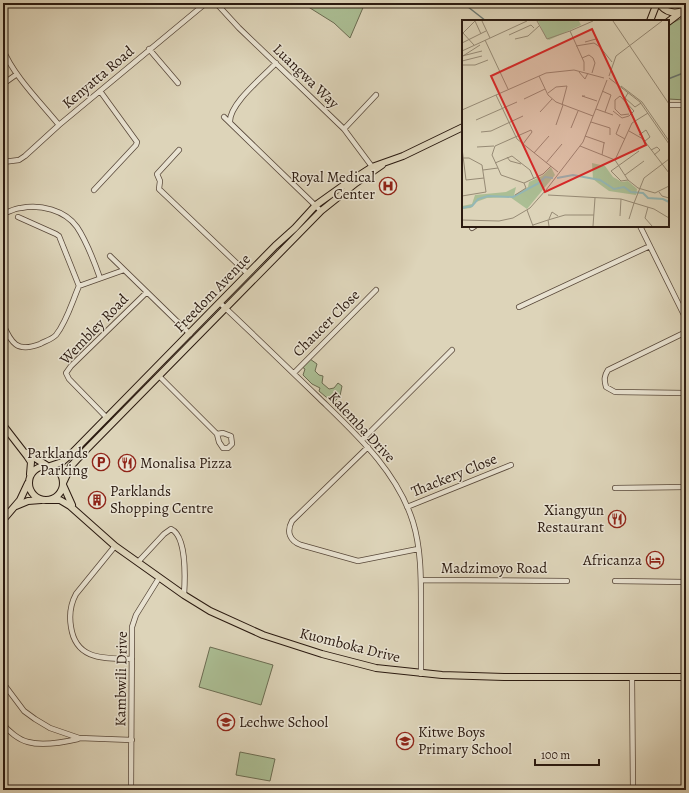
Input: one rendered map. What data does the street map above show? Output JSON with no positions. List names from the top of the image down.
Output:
{
  "streets": {
    "main road": ["Freedom Avenue", "Kuomboka Drive"],
    "street": [
      "Luangwa Way",
      "Kenyatta Road",
      "Chaucer Close",
      "Wembley Road",
      "Kalemba Drive",
      "Thackery Close",
      "Madzimoyo Road",
      "Kambwili Drive"
    ]
  },
  "crossings": [
    ["Luangwa Way", "Freedom Avenue"],
    ["Freedom Avenue", "Wembley Road"],
    ["Freedom Avenue", "Kalemba Drive"],
    ["Chaucer Close", "Kalemba Drive"],
    ["Kalemba Drive", "Thackery Close"],
    ["Kalemba Drive", "Madzimoyo Road"],
    ["Kalemba Drive", "Kuomboka Drive"],
    ["Kuomboka Drive", "Kambwili Drive"]
  ],
  "places": {
    "hospital": ["Royal Medical Center"],
    "parking": ["Parklands Parking"],
    "restaurant": ["Monalisa Pizza", "Xiangyun Restaurant"],
    "building": ["Parklands Shopping Centre"],
    "hotel": ["Africanza"],
    "school or university": ["Lechwe School", "Kitwe Boys Primary School"]
  },
  "scale_bar": "100 m"
}
